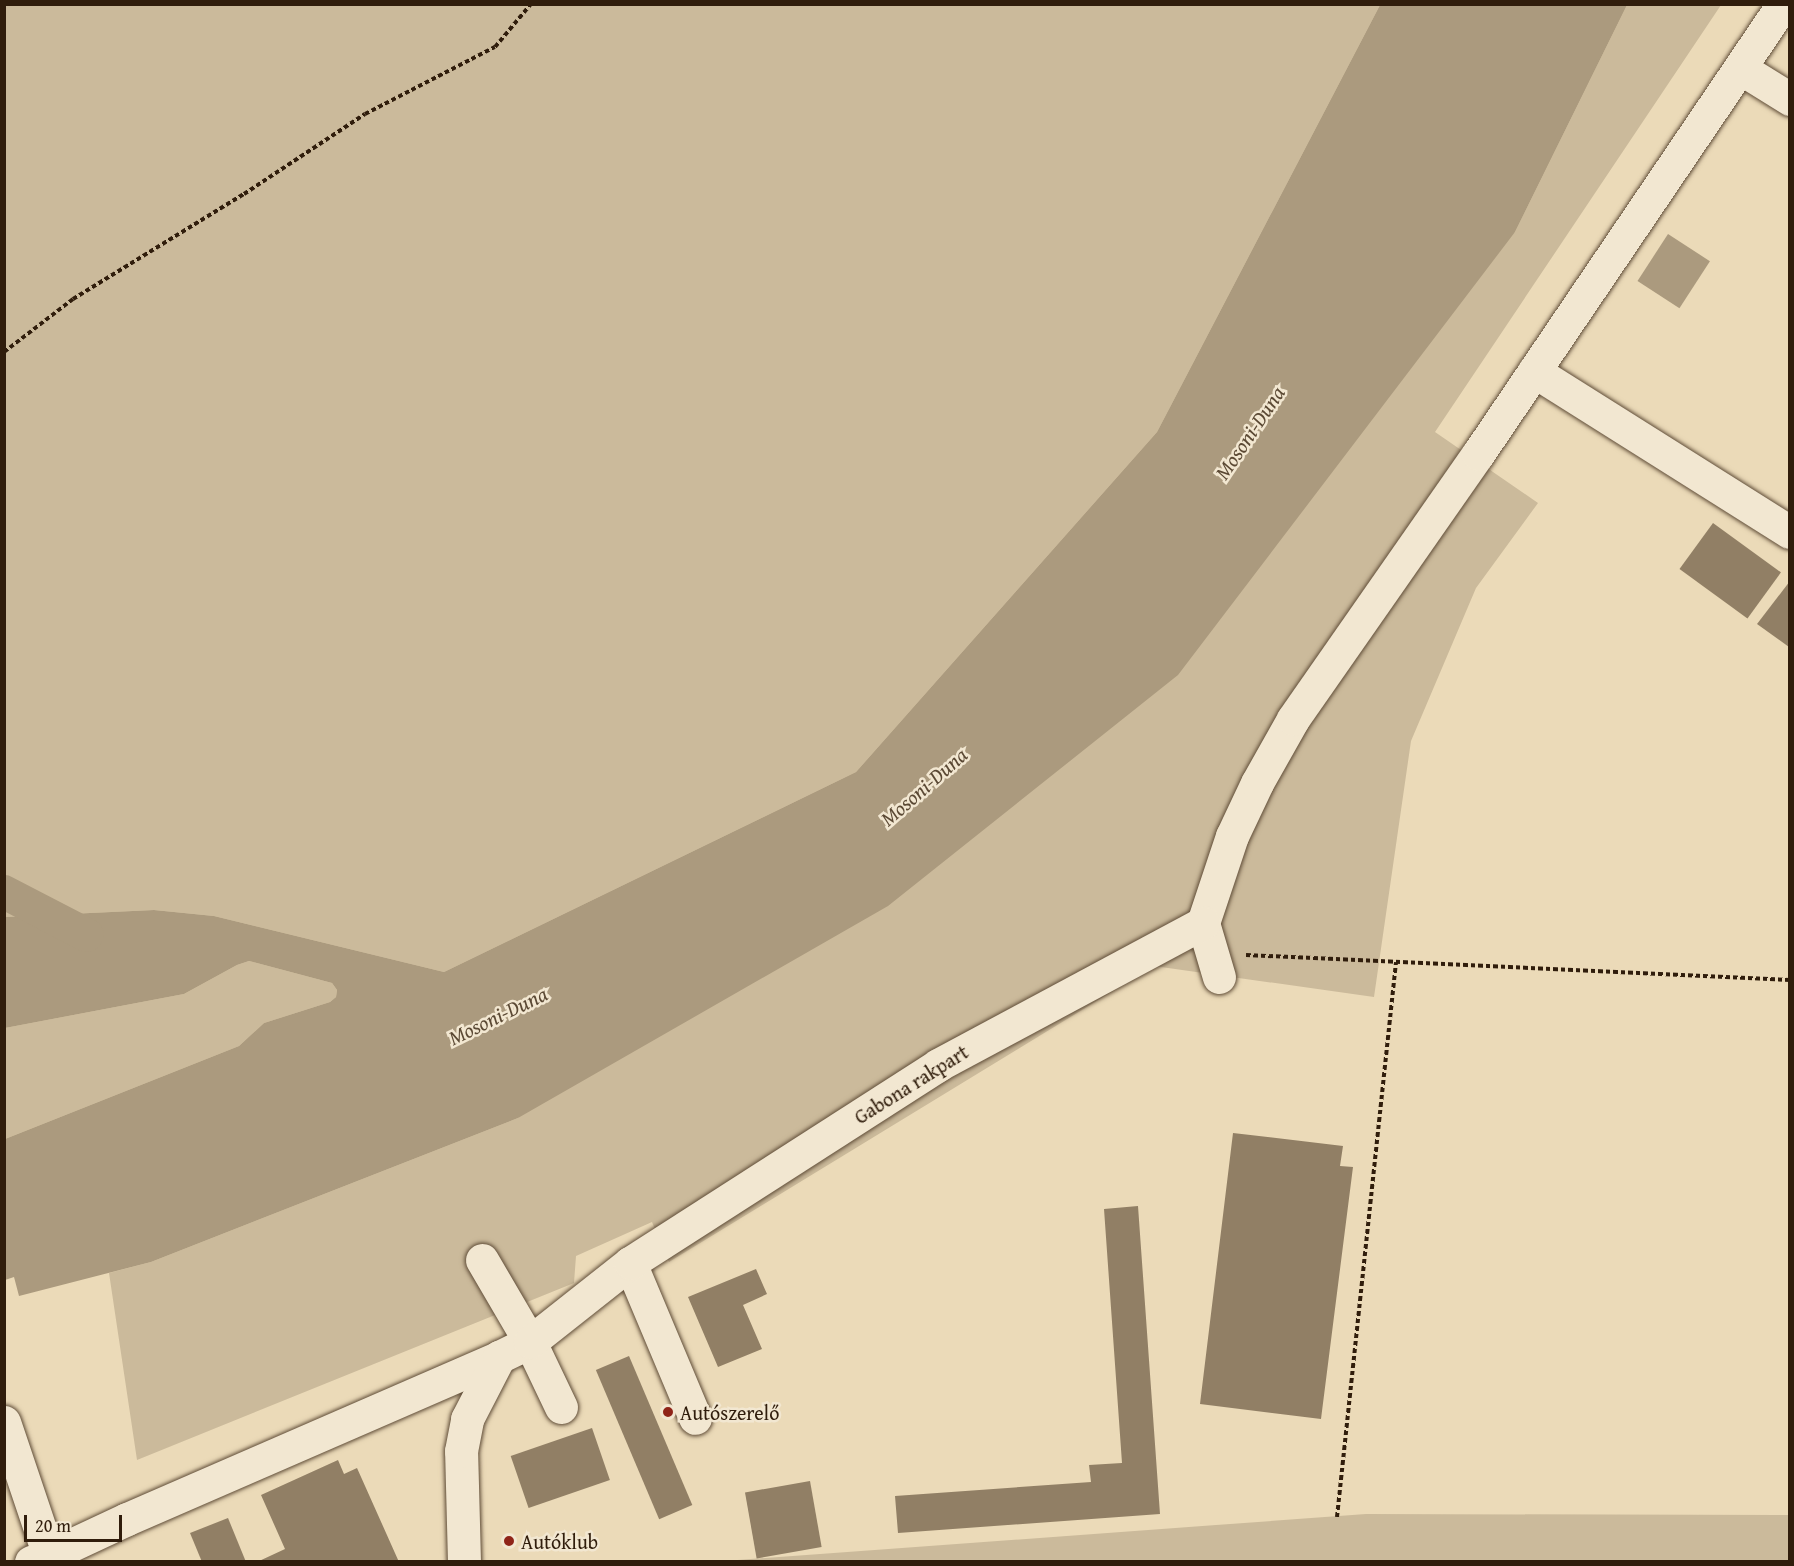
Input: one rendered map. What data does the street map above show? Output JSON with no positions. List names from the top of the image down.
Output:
{
  "streets": {
    "street": ["Gabona rakpart"]
  },
  "water": ["Mosoni-Duna"],
  "places": ["Autószerelő", "Autóklub"],
  "scale_bar": "20 m"
}
